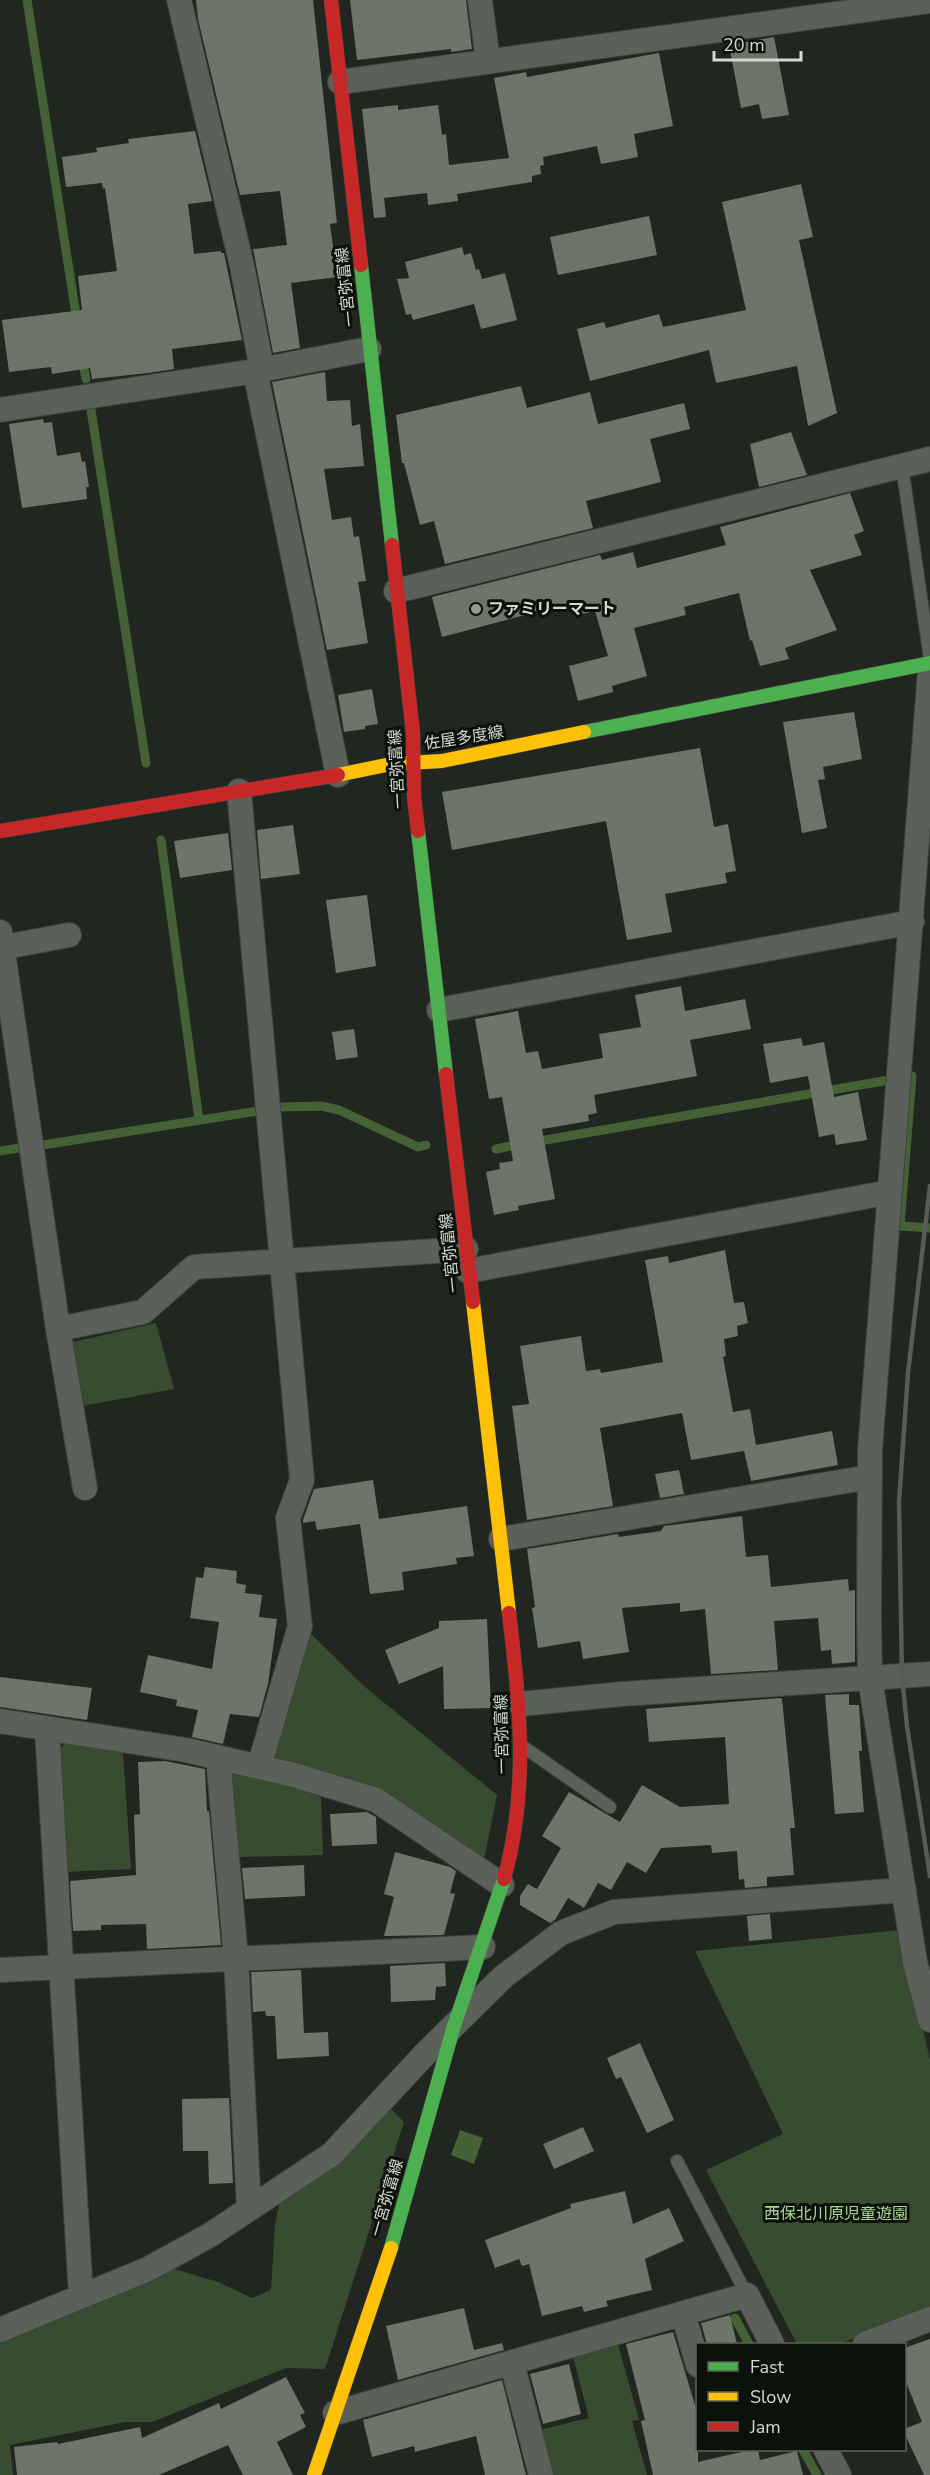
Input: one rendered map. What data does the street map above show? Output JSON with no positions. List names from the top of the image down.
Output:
{
  "streets": {
    "main road": ["一宮弥富線", "佐屋多度線"]
  },
  "crossings": [
    ["一宮弥富線", "佐屋多度線"]
  ],
  "parks": ["西保北川原児童遊園"],
  "places": ["ファミリーマート"],
  "legend": ["Fast", "Slow", "Jam"],
  "scale_bar": "20 m"
}
